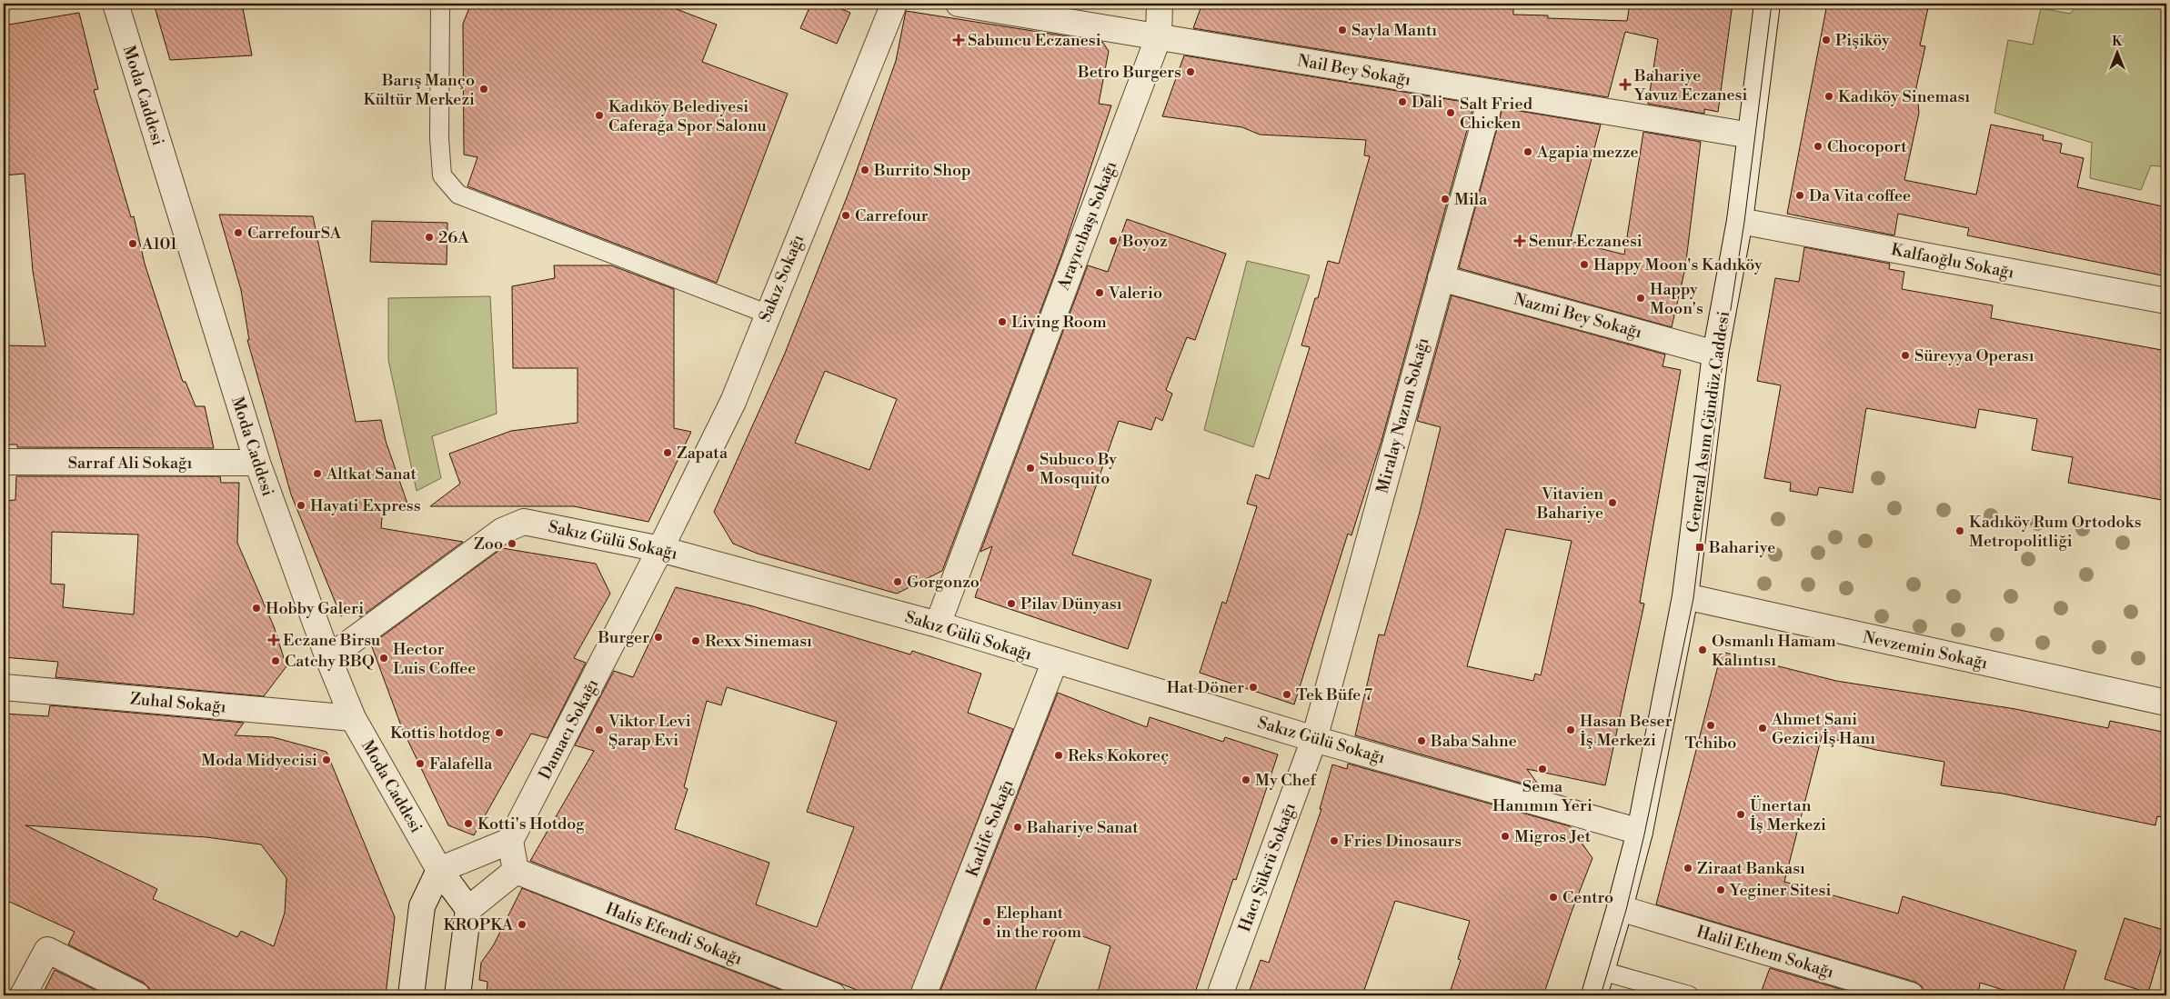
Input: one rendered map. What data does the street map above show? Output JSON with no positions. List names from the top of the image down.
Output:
{
  "streets": {
    "street": [
      "Nail Bey Sokağı",
      "Moda Caddesi",
      "Arayıcıbaşı Sokağı",
      "Kalfaoğlu Sokağı",
      "Sakız Sokağı",
      "Nazmi Bey Sokağı",
      "Miralay Nazım Sokağı",
      "General Asım Gündüz Caddesi",
      "Sarraf Ali Sokağı",
      "Sakız Gülü Sokağı",
      "Nevzemin Sokağı",
      "Zuhal Sokağı",
      "Damacı Sokağı",
      "Kadife Sokağı",
      "Hacı Şükrü Sokağı",
      "Halis Efendi Sokağı",
      "Halil Ethem Sokağı"
    ]
  },
  "crossings": [
    ["Nail Bey Sokağı", "Arayıcıbaşı Sokağı"],
    ["Nail Bey Sokağı", "Miralay Nazım Sokağı"],
    ["Nail Bey Sokağı", "General Asım Gündüz Caddesi"],
    ["Moda Caddesi", "Sarraf Ali Sokağı"],
    ["Moda Caddesi", "Sakız Gülü Sokağı"],
    ["Moda Caddesi", "Zuhal Sokağı"],
    ["Arayıcıbaşı Sokağı", "Sakız Gülü Sokağı"],
    ["Kalfaoğlu Sokağı", "General Asım Gündüz Caddesi"],
    ["Sakız Sokağı", "Sakız Gülü Sokağı"],
    ["Sakız Sokağı", "Damacı Sokağı"],
    ["Nazmi Bey Sokağı", "Miralay Nazım Sokağı"],
    ["Nazmi Bey Sokağı", "General Asım Gündüz Caddesi"],
    ["Miralay Nazım Sokağı", "Sakız Gülü Sokağı"],
    ["Miralay Nazım Sokağı", "Hacı Şükrü Sokağı"],
    ["General Asım Gündüz Caddesi", "Sakız Gülü Sokağı"],
    ["General Asım Gündüz Caddesi", "Nevzemin Sokağı"],
    ["General Asım Gündüz Caddesi", "Halil Ethem Sokağı"],
    ["Sakız Gülü Sokağı", "Damacı Sokağı"],
    ["Sakız Gülü Sokağı", "Kadife Sokağı"],
    ["Sakız Gülü Sokağı", "Hacı Şükrü Sokağı"]
  ],
  "places": {
    "other": [
      "Sayla Mantı",
      "Pişiköy",
      "Betro Burgers",
      "Barış Manço Kültür Merkezi",
      "Kadıköy Sineması",
      "Dali",
      "Salt Fried Chicken",
      "Kadıköy Belediyesi Caferağa Spor Salonu",
      "Chocoport",
      "Agapia mezze",
      "Burrito Shop",
      "Da Vita coffee",
      "Mila",
      "Carrefour",
      "CarrefourSA",
      "26A",
      "Boyoz",
      "A101",
      "Happy Moon's Kadıköy",
      "Valerio",
      "Happy Moon's",
      "Living Room",
      "Süreyya Operası",
      "Zapata",
      "Subuco By Mosquito",
      "Altkat Sanat",
      "Vitavien Bahariye",
      "Hayati Express",
      "Kadıköy Rum Ortodoks Metropolitliği",
      "Zoo",
      "Gorgonzo",
      "Pilav Dünyası",
      "Hobby Galeri",
      "Burger",
      "Rexx Sineması",
      "Osmanlı Hamam Kalıntısı",
      "Hector Luis Coffee",
      "Catchy BBQ",
      "Hat Döner",
      "Tek Büfe 7",
      "Tchibo",
      "Ahmet Sani Gezici İş Hanı",
      "Viktor Levi Şarap Evi",
      "Hasan Beser İş Merkezi",
      "Kottis hotdog",
      "Baba Sahne",
      "Reks Kokoreç",
      "Moda Midyecisi",
      "Falafella",
      "Sema Hanımın Yeri",
      "My Chef",
      "Ünertan İş Merkezi",
      "Kotti's Hotdog",
      "Bahariye Sanat",
      "Migros Jet",
      "Fries Dinosaurs",
      "Ziraat Bankası",
      "Yeginer Sitesi",
      "Centro",
      "Elephant in the room",
      "KROPKA"
    ],
    "health": [
      "Sabuncu Eczanesi",
      "Bahariye Yavuz Eczanesi",
      "Senur Eczanesi",
      "Eczane Birsu"
    ],
    "transit": ["Bahariye"]
  },
  "north": "top"
}
